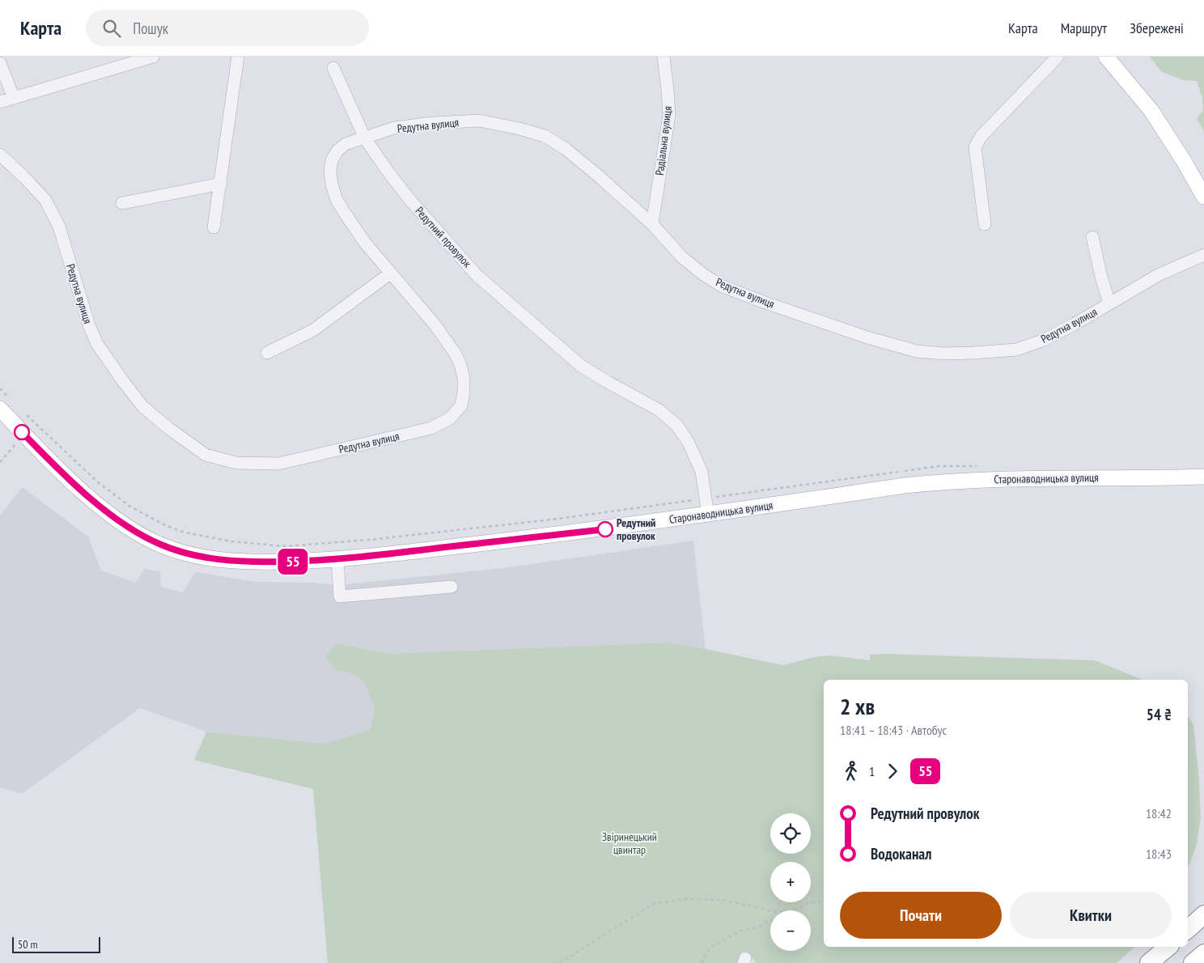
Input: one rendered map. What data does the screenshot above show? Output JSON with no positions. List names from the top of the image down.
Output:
{
  "streets": {
    "main road": ["Старонаводницька вулиця"],
    "street": ["Редутна вулиця", "Радіальна вулиця", "Редутний провулок"]
  },
  "crossings": [
    ["Редутна вулиця", "Радіальна вулиця"],
    ["Редутна вулиця", "Редутний провулок"],
    ["Редутний провулок", "Старонаводницька вулиця"]
  ],
  "parks": ["Звіринецький цвинтар"],
  "places": ["Редутний провулок"],
  "lines": ["bus line 55"],
  "scale_bar": "50 m",
  "page": {
    "header": "Карта",
    "search": "Пошук",
    "nav": ["Карта", "Маршрут", "Збережені"],
    "on_map": "55",
    "heading": ["2 хв", "18:41 – 18:43 · Автобус", "54 ₴"],
    "legs": ["1", "55"],
    "list": [
      {
        "name": "Редутний провулок",
        "value": "18:42"
      },
      {
        "name": "Водоканал",
        "value": "18:43"
      }
    ],
    "map_buttons": ["+", "−"],
    "buttons": ["Почати", "Квитки"],
    "scale": "50 m"
  }
}
